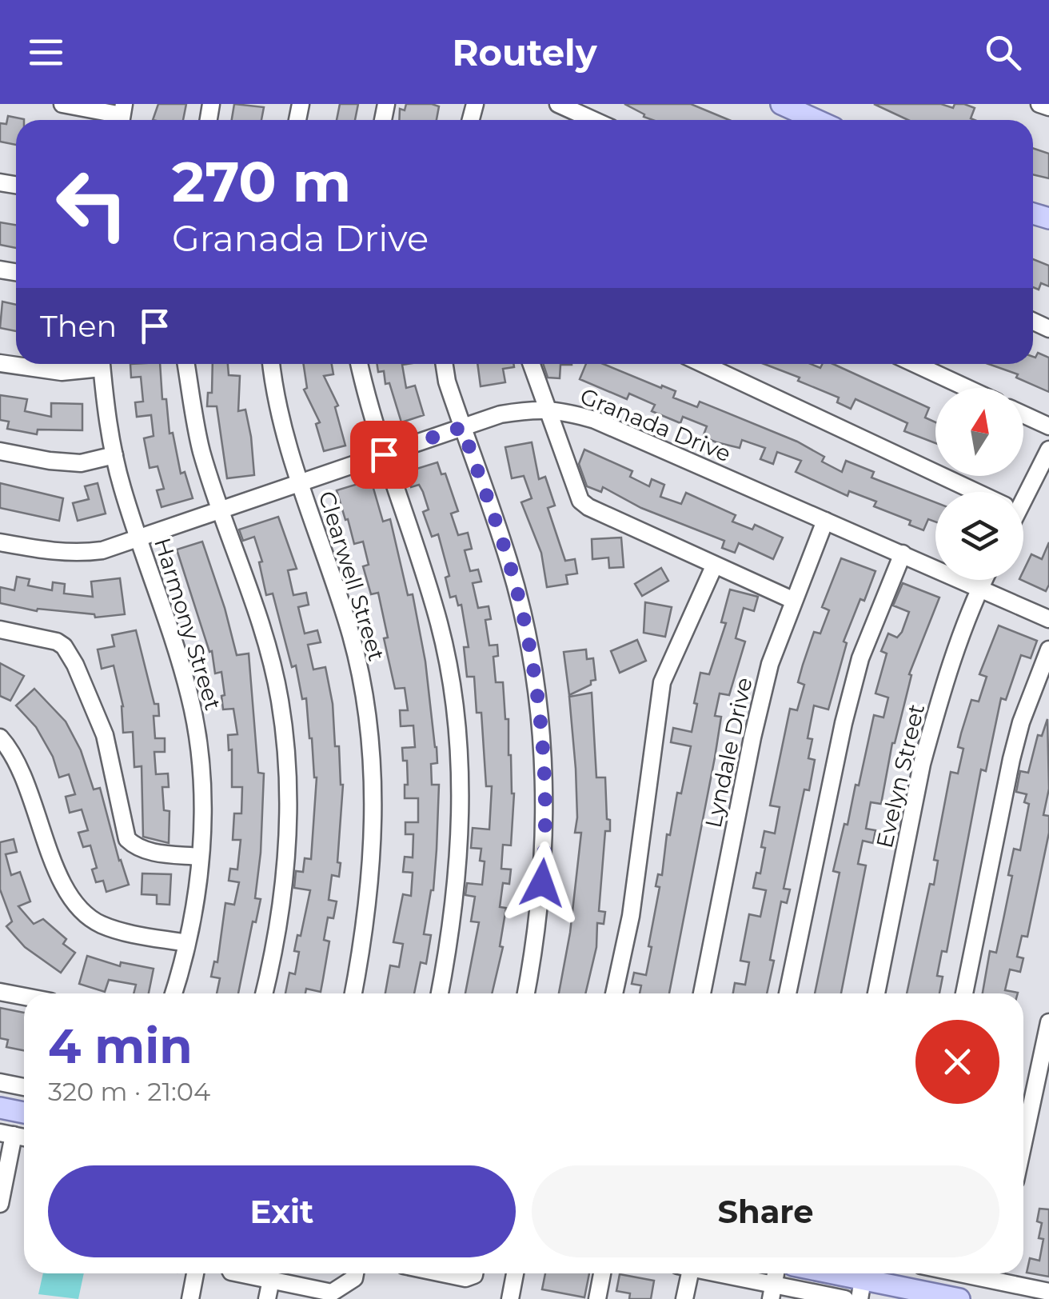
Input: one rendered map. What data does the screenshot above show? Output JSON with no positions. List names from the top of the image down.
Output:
{
  "streets": {
    "street": [
      "Granada Drive",
      "Clearwell Street",
      "Harmony Street",
      "Lyndale Drive",
      "Evelyn Street"
    ]
  },
  "crossings": [
    ["Granada Drive", "Clearwell Street"],
    ["Granada Drive", "Harmony Street"],
    ["Granada Drive", "Lyndale Drive"],
    ["Granada Drive", "Evelyn Street"]
  ],
  "north": "top",
  "page": {
    "header": "Routely",
    "turn": ["270 m", "Granada Drive"],
    "then": "Then",
    "heading": ["4 min", "320 m · 21:04"],
    "buttons": ["Exit", "Share"]
  }
}
